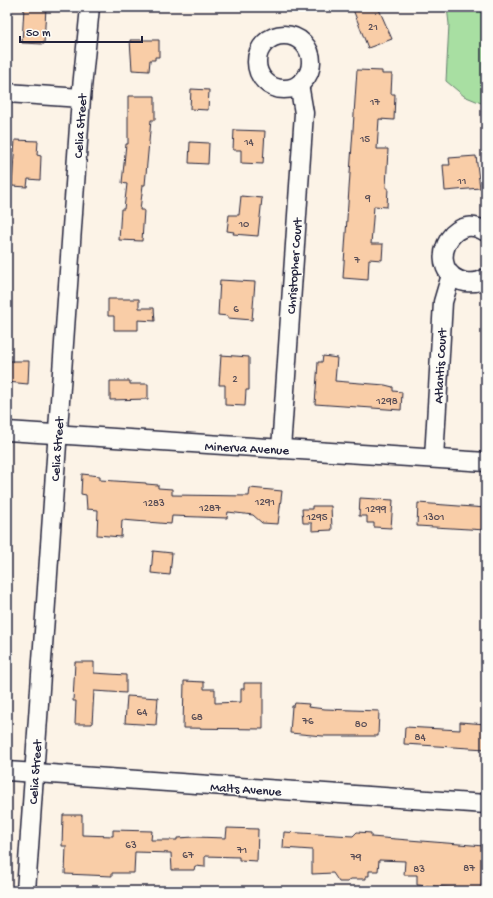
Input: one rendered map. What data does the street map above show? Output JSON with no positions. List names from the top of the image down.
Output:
{
  "streets": {
    "street": [
      "Celia Street",
      "Christopher Court",
      "Atlantis Court",
      "Minerva Avenue",
      "Malts Avenue"
    ]
  },
  "crossings": [
    ["Celia Street", "Minerva Avenue"],
    ["Celia Street", "Malts Avenue"],
    ["Christopher Court", "Minerva Avenue"],
    ["Atlantis Court", "Minerva Avenue"]
  ],
  "house_numbers": [
    "21",
    "17",
    "15",
    "14",
    "11",
    "9",
    "10",
    "7",
    "6",
    "2",
    "1298",
    "1291",
    "1283",
    "1287",
    "1299",
    "1295",
    "1301",
    "64",
    "68",
    "76",
    "80",
    "84",
    "63",
    "71",
    "67",
    "79",
    "87",
    "83"
  ],
  "scale_bar": "50 m"
}
